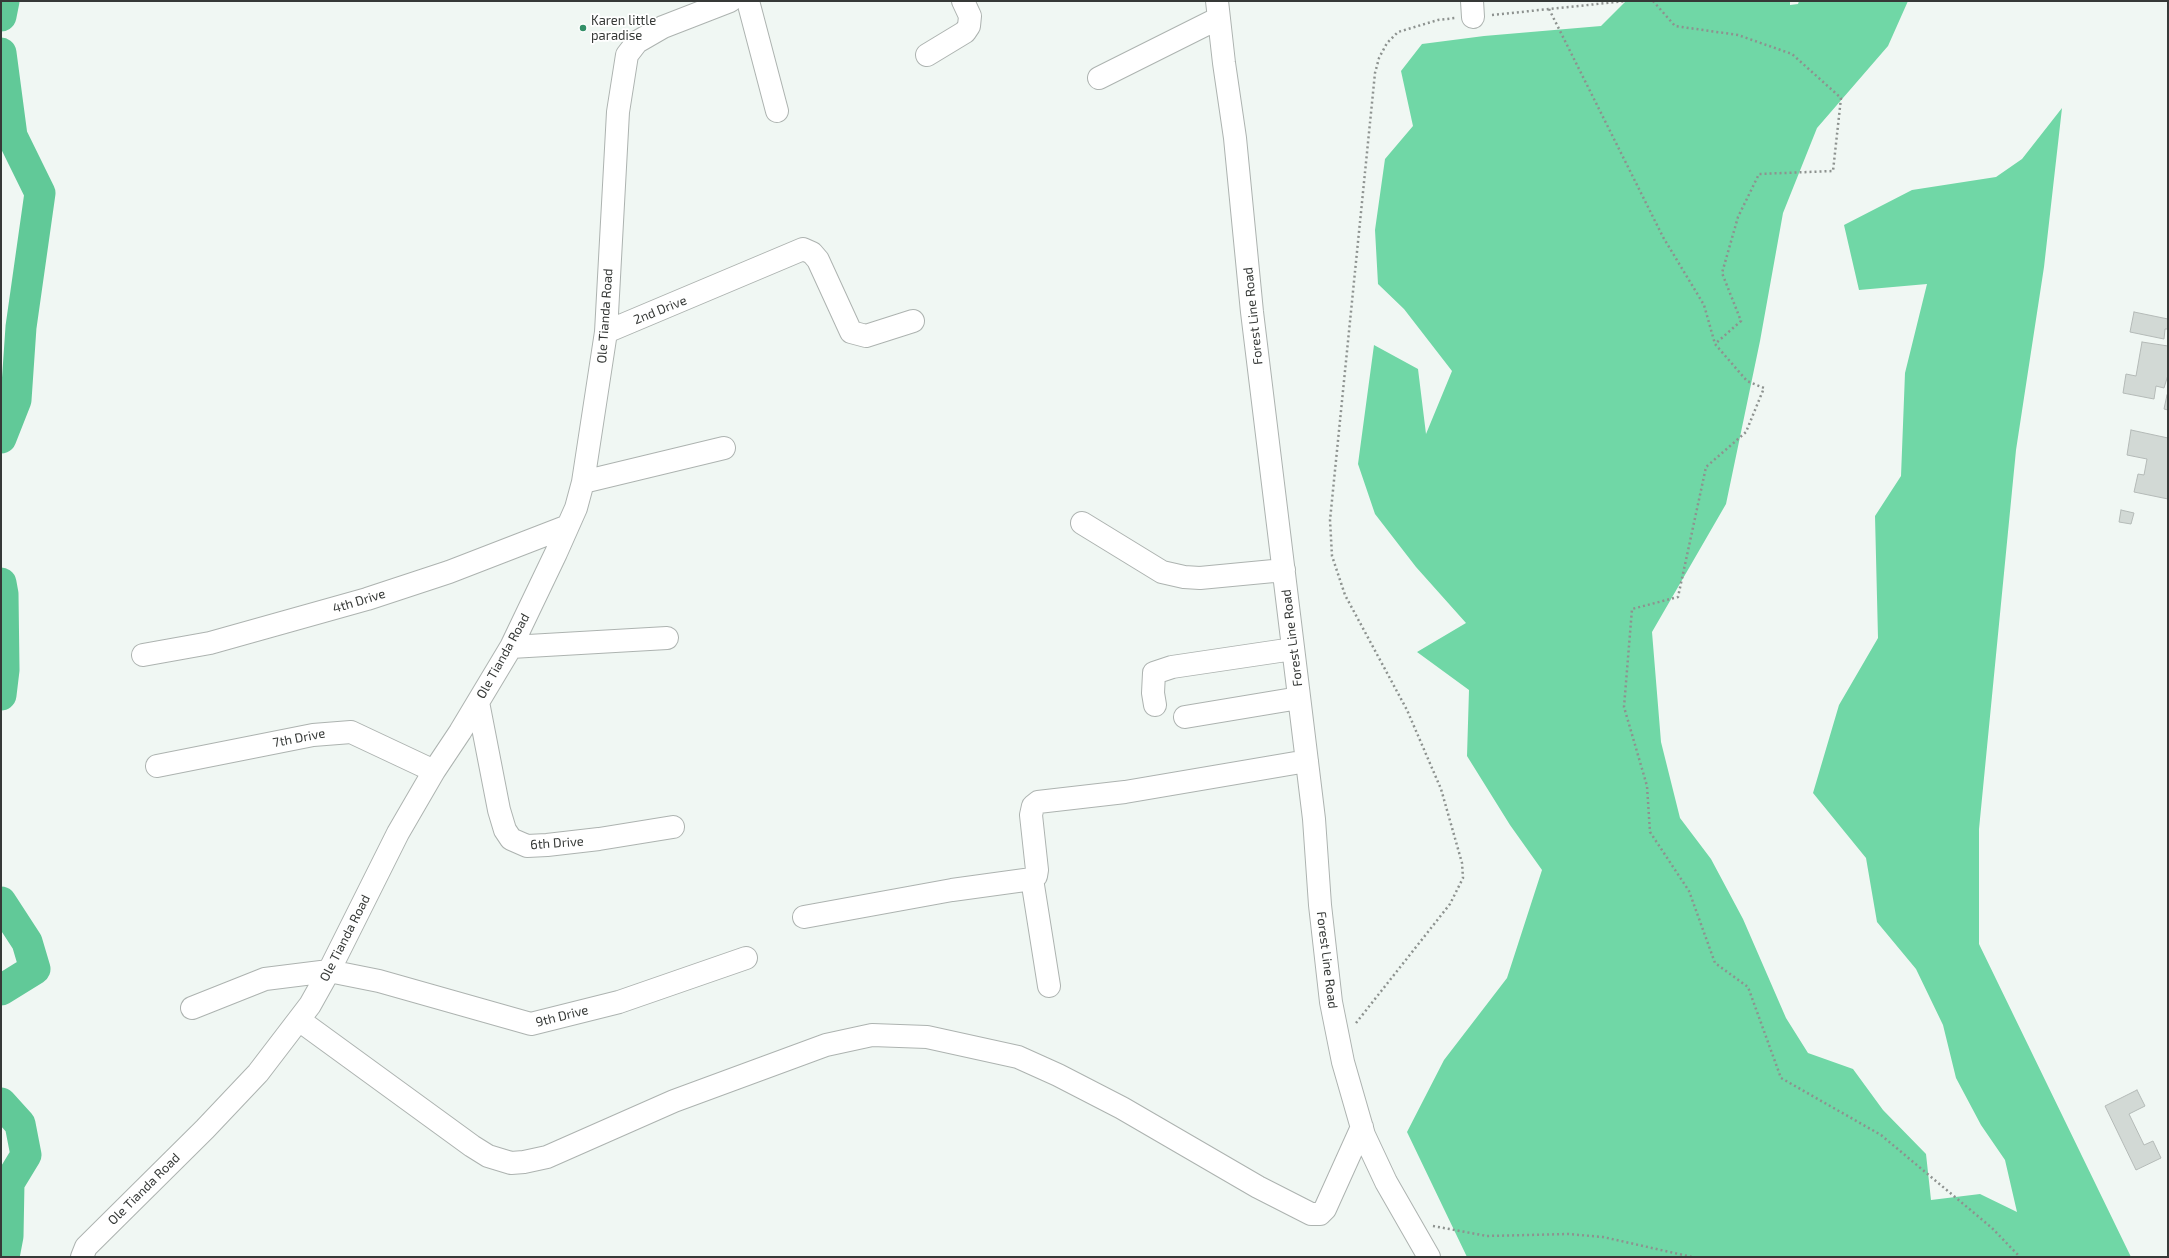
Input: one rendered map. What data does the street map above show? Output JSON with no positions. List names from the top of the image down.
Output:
{
  "streets": {
    "street": [
      "2nd Drive",
      "Ole Tianda Road",
      "Forest Line Road",
      "4th Drive",
      "7th Drive",
      "6th Drive",
      "9th Drive"
    ]
  },
  "crossings": [
    ["2nd Drive", "Ole Tianda Road"],
    ["Ole Tianda Road", "4th Drive"],
    ["Ole Tianda Road", "7th Drive"],
    ["Ole Tianda Road", "6th Drive"],
    ["Ole Tianda Road", "9th Drive"]
  ],
  "places": ["Karen little paradise"]
}
